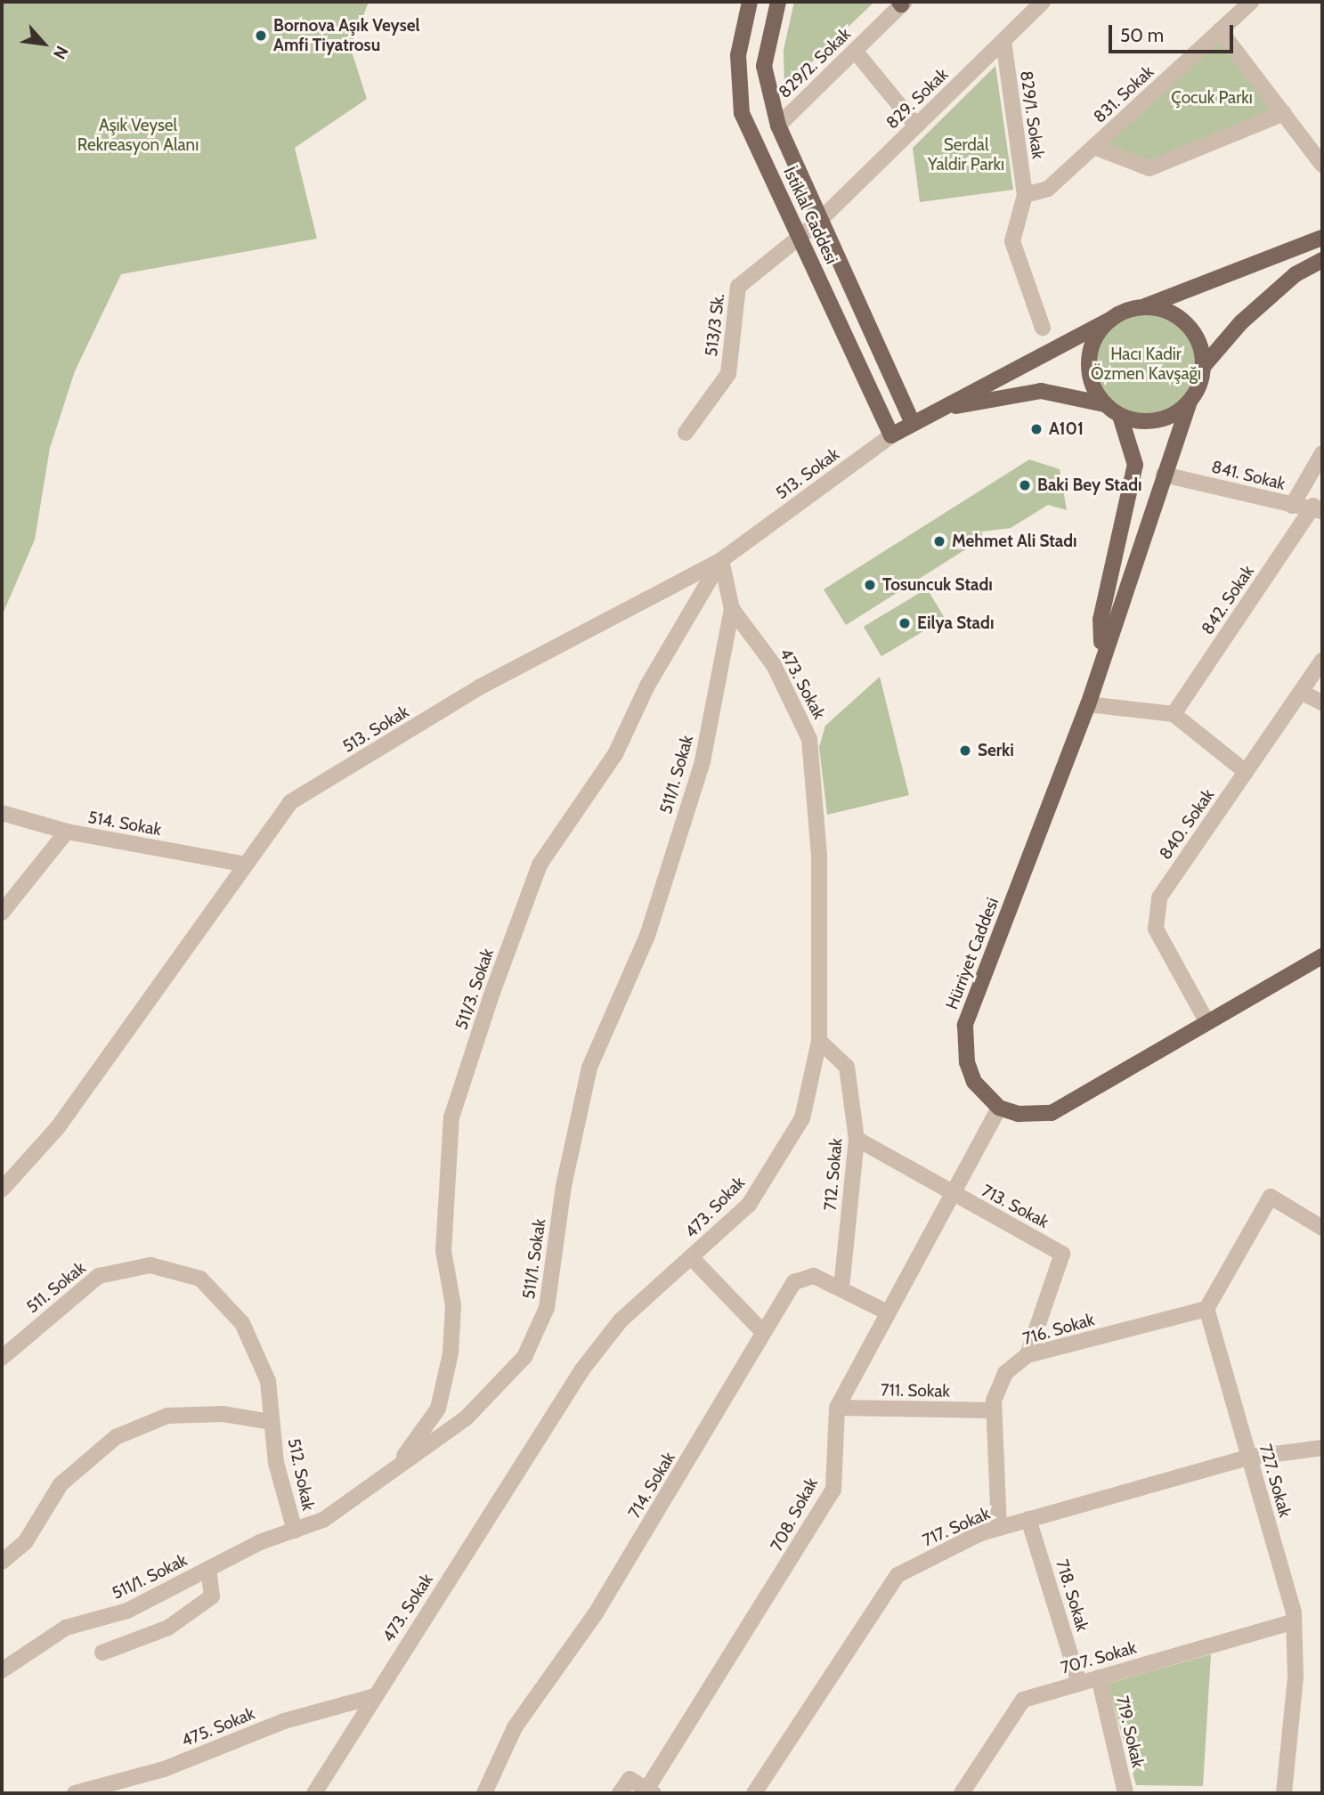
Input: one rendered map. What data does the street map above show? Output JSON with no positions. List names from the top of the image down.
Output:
{
  "streets": {
    "main road": ["İstiklal Caddesi", "Hürriyet Caddesi"],
    "street": [
      "829/2. Sokak",
      "831. Sokak",
      "829. Sokak",
      "829/1. Sokak",
      "513/3 Sk.",
      "513. Sokak",
      "841. Sokak",
      "842. Sokak",
      "473. Sokak",
      "511/1. Sokak",
      "514. Sokak",
      "840. Sokak",
      "511/3. Sokak",
      "712. Sokak",
      "713. Sokak",
      "511. Sokak",
      "716. Sokak",
      "711. Sokak",
      "512. Sokak",
      "727. Sokak",
      "714. Sokak",
      "708. Sokak",
      "717. Sokak",
      "718. Sokak",
      "707. Sokak",
      "475. Sokak",
      "719. Sokak"
    ]
  },
  "crossings": [
    ["829/2. Sokak", "İstiklal Caddesi"],
    ["831. Sokak", "829/1. Sokak"],
    ["829. Sokak", "829/1. Sokak"],
    ["829. Sokak", "İstiklal Caddesi"],
    ["829. Sokak", "513/3 Sk."],
    ["İstiklal Caddesi", "513/3 Sk."],
    ["İstiklal Caddesi", "513. Sokak"],
    ["513. Sokak", "473. Sokak"],
    ["513. Sokak", "514. Sokak"],
    ["513. Sokak", "511/3. Sokak"],
    ["841. Sokak", "842. Sokak"],
    ["473. Sokak", "511/1. Sokak"],
    ["473. Sokak", "511/3. Sokak"],
    ["473. Sokak", "712. Sokak"],
    ["473. Sokak", "475. Sokak"],
    ["511/1. Sokak", "511/3. Sokak"],
    ["511/1. Sokak", "512. Sokak"],
    ["Hürriyet Caddesi", "708. Sokak"],
    ["712. Sokak", "713. Sokak"],
    ["712. Sokak", "714. Sokak"],
    ["713. Sokak", "716. Sokak"],
    ["713. Sokak", "708. Sokak"],
    ["511. Sokak", "512. Sokak"],
    ["716. Sokak", "711. Sokak"],
    ["716. Sokak", "727. Sokak"],
    ["716. Sokak", "717. Sokak"],
    ["711. Sokak", "708. Sokak"],
    ["727. Sokak", "717. Sokak"],
    ["727. Sokak", "707. Sokak"],
    ["714. Sokak", "708. Sokak"],
    ["717. Sokak", "718. Sokak"],
    ["718. Sokak", "707. Sokak"],
    ["707. Sokak", "719. Sokak"]
  ],
  "parks": [
    "Çocuk Parkı",
    "Aşık Veysel Rekreasyon Alanı",
    "Serdal Yaldir Parkı",
    "Hacı Kadir Özmen Kavşağı"
  ],
  "places": [
    "Bornova Aşık Veysel Amfi Tiyatrosu",
    "A101",
    "Baki Bey Stadı",
    "Mehmet Ali Stadı",
    "Tosuncuk Stadı",
    "Eilya Stadı",
    "Serki"
  ],
  "scale_bar": "50 m",
  "north": "bottom right"
}
